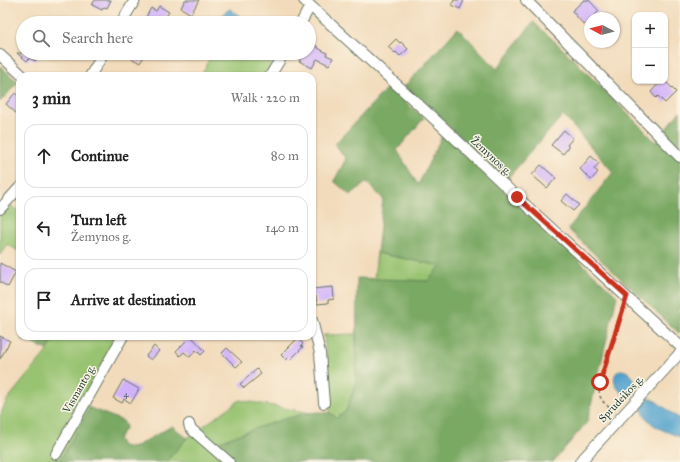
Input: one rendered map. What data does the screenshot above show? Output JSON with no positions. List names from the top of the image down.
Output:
{
  "streets": {
    "street": ["Žemynos g.", "Vismanto g.", "Sprudeikos g."]
  },
  "house_numbers": ["4"],
  "north": "left",
  "page": {
    "map_buttons": ["+", "−"],
    "search": "Search here",
    "heading": ["3 min", "Walk · 220 m"],
    "list": [
      ["Continue", "80 m"],
      ["Turn left", "Žemynos g.", "140 m"],
      "Arrive at destination"
    ]
  }
}
